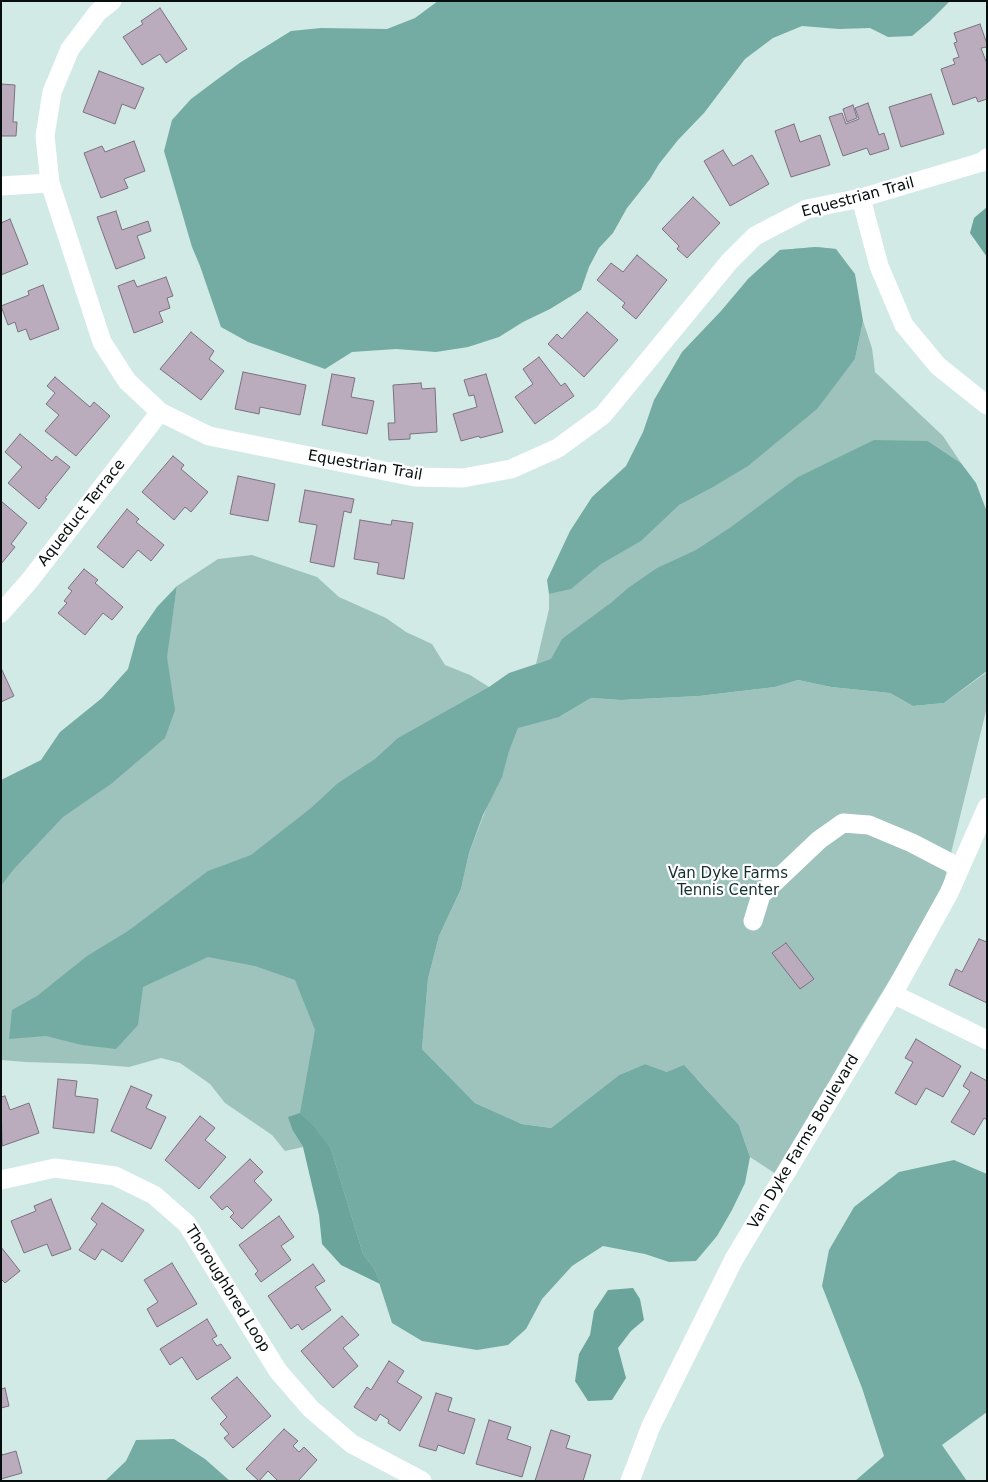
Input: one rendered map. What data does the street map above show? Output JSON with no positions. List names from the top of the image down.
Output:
{
  "streets": {
    "street": [
      "Equestrian Trail",
      "Aqueduct Terrace",
      "Van Dyke Farms Boulevard",
      "Thoroughbred Loop"
    ]
  },
  "crossings": [
    ["Equestrian Trail", "Aqueduct Terrace"]
  ],
  "parks": ["Van Dyke Farms Tennis Center"]
}
